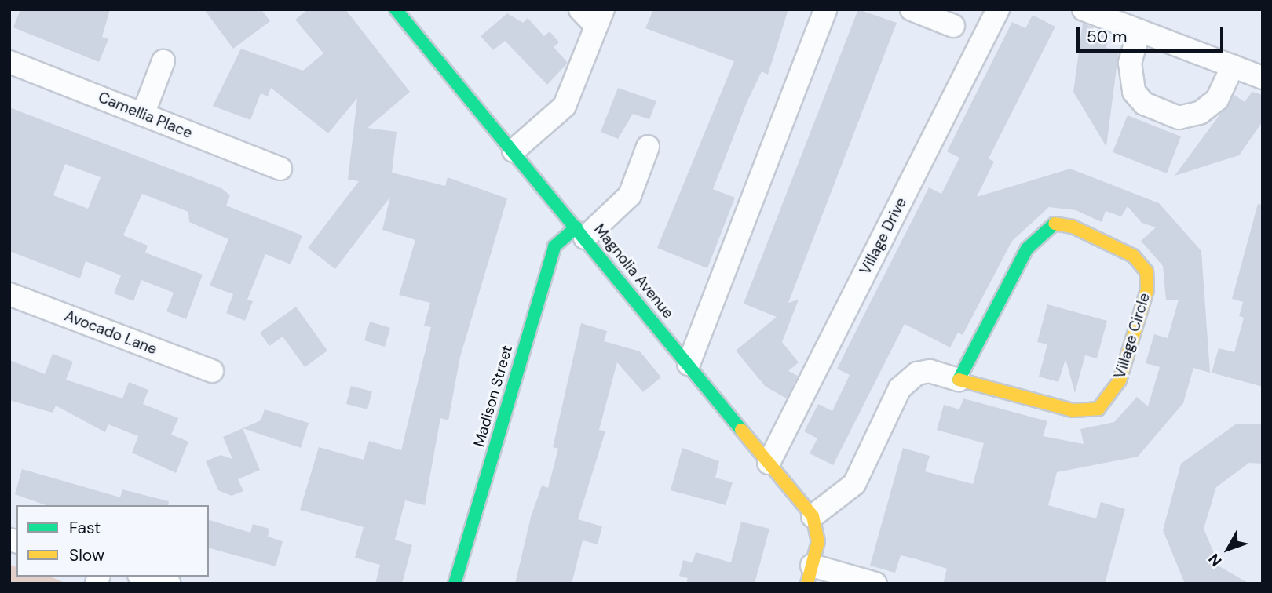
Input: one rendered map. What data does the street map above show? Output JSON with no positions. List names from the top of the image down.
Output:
{
  "streets": {
    "street": [
      "Camellia Place",
      "Village Drive",
      "Magnolia Avenue",
      "Avocado Lane",
      "Village Circle",
      "Madison Street"
    ]
  },
  "crossings": [
    ["Village Drive", "Magnolia Avenue"],
    ["Magnolia Avenue", "Village Circle"],
    ["Magnolia Avenue", "Madison Street"]
  ],
  "legend": ["Fast", "Slow"],
  "scale_bar": "50 m",
  "north": "bottom left"
}
